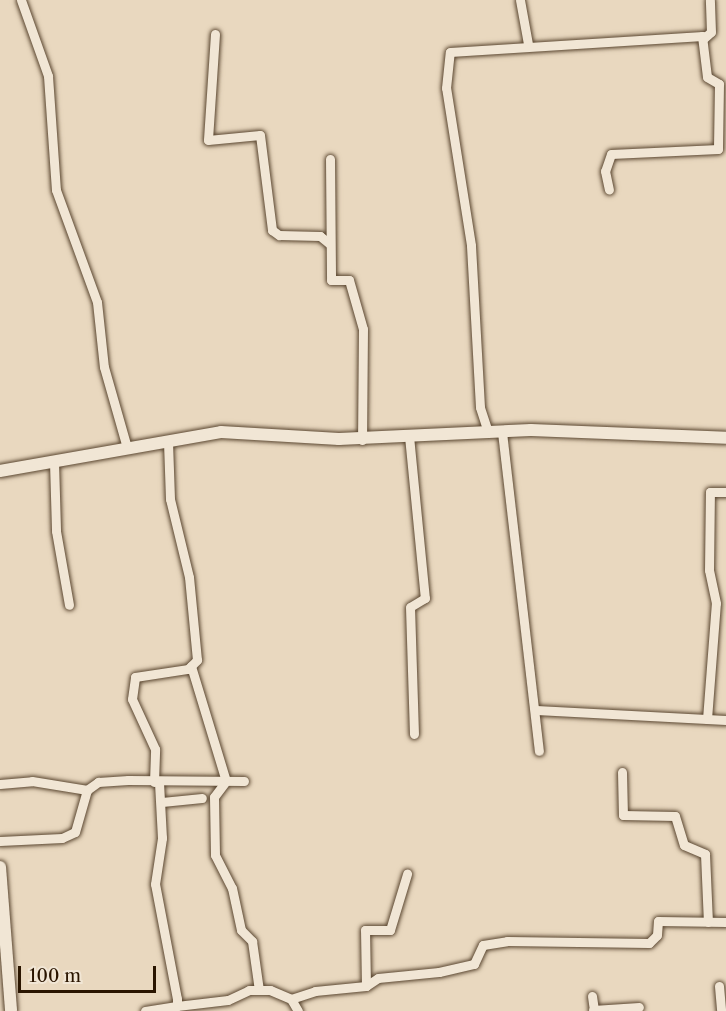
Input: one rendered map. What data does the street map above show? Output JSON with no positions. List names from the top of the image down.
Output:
{
  "scale_bar": "100 m"
}
